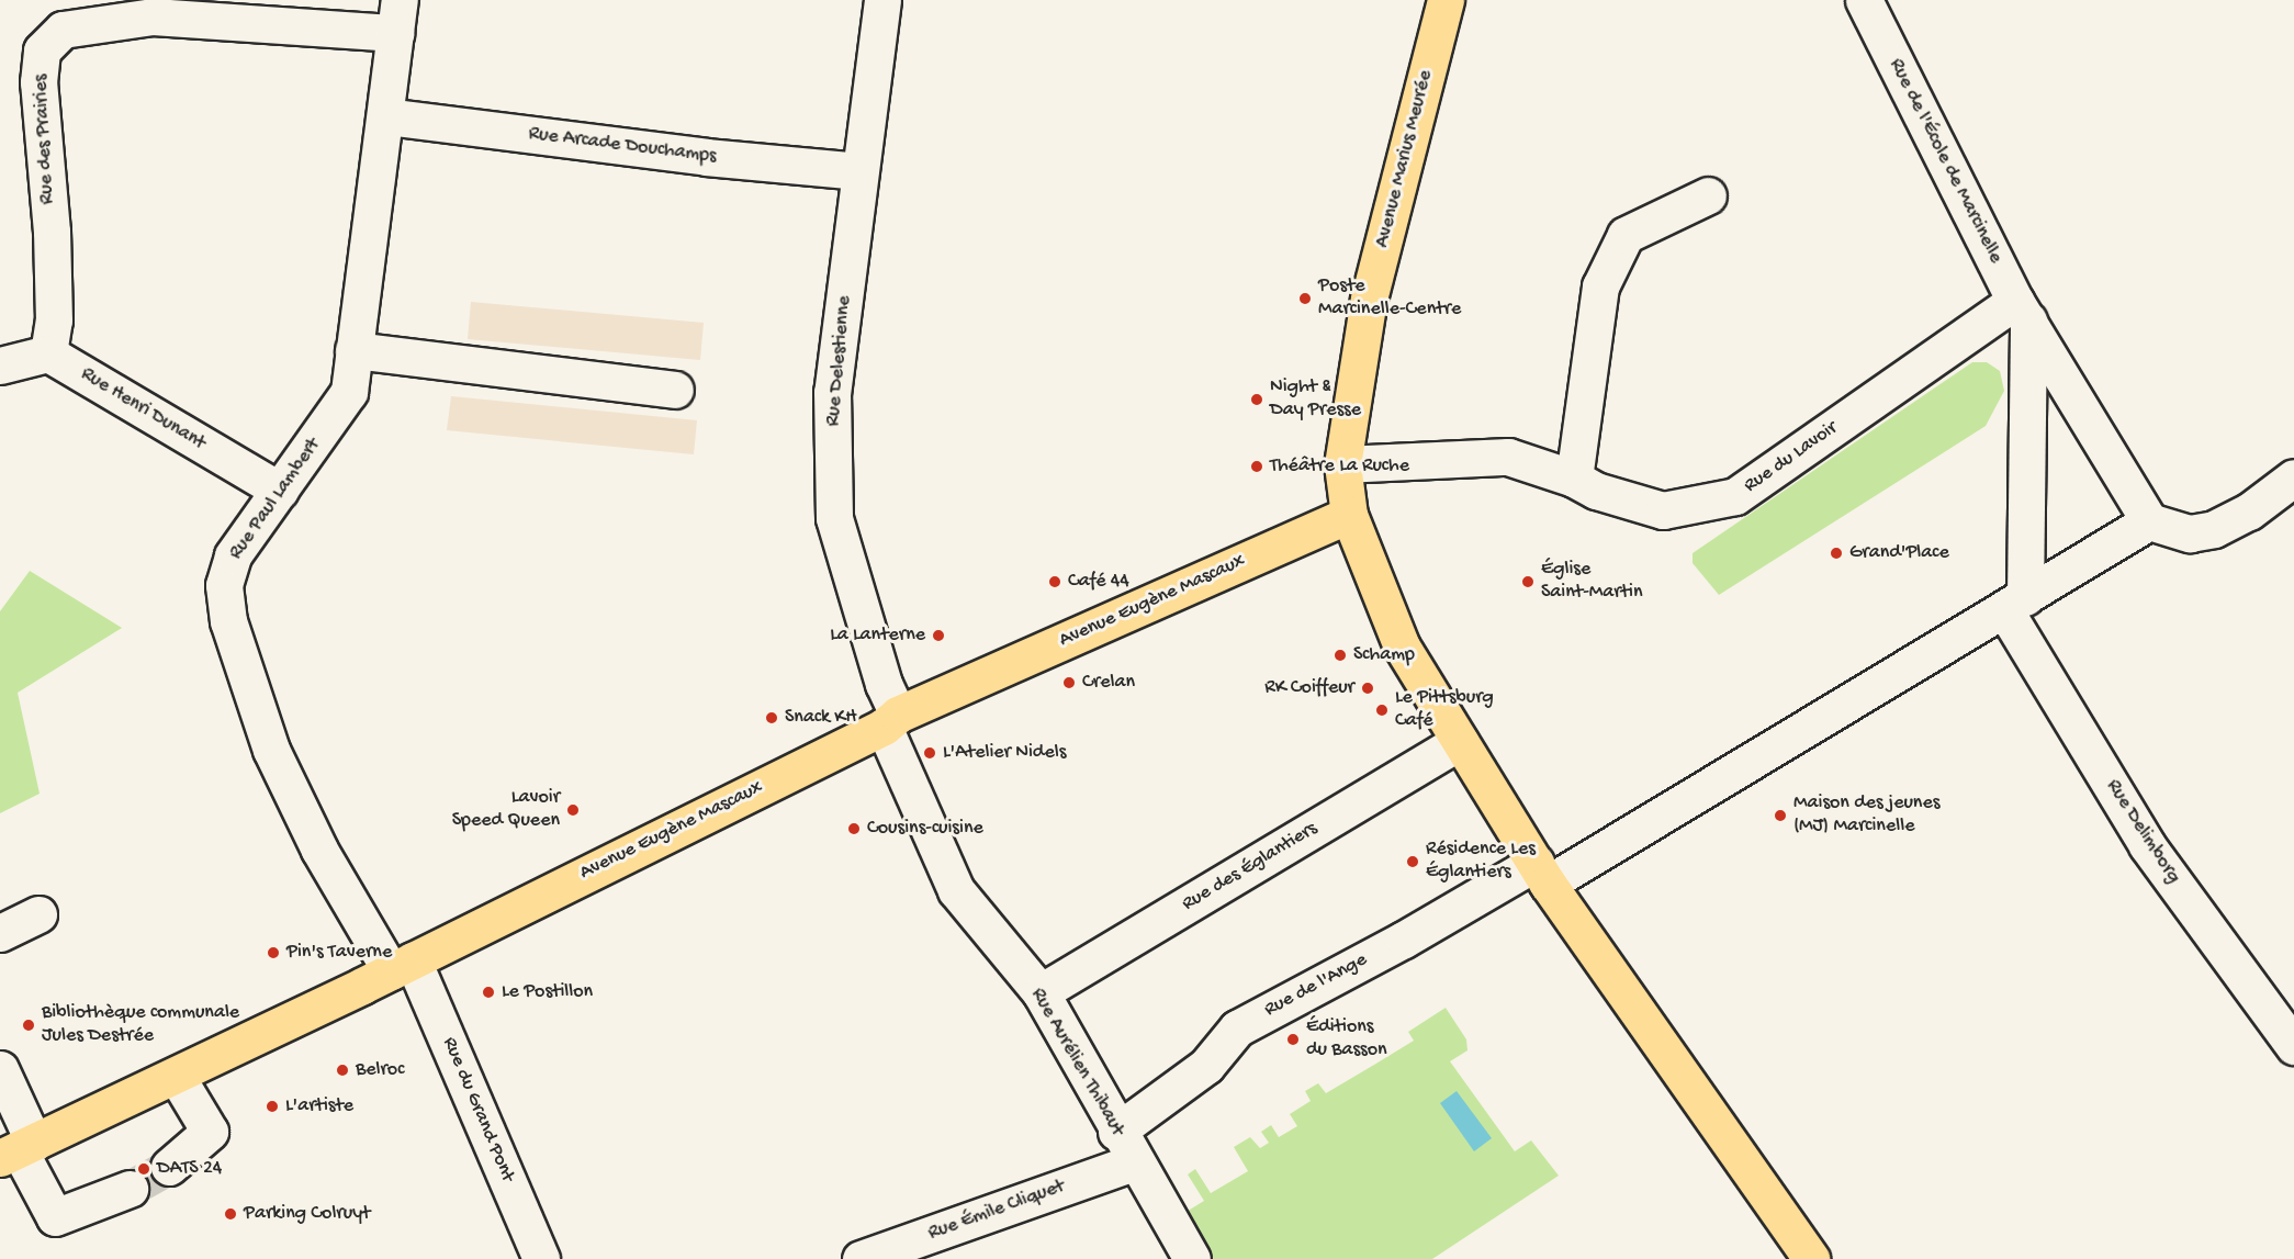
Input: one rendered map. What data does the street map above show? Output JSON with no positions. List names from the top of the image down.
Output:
{
  "streets": {
    "main road": ["Avenue Marius Meurée", "Avenue Eugène Mascaux"],
    "street": [
      "Rue des Prairies",
      "Rue Arcade Douchamps",
      "Rue de l'École de Marcinelle",
      "Rue Delestienne",
      "Rue Henri Dunant",
      "Rue du Lavoir",
      "Rue Paul Lambert",
      "Rue Delimborg",
      "Rue des Églantiers",
      "Rue de l'Ange",
      "Rue Aurélien Thibaut",
      "Rue du Grand Pont",
      "Rue Émile Cliquet"
    ]
  },
  "crossings": [
    ["Rue des Prairies", "Rue Henri Dunant"],
    ["Rue des Prairies", "Rue Paul Lambert"],
    ["Rue Arcade Douchamps", "Rue Delestienne"],
    ["Rue Arcade Douchamps", "Rue Paul Lambert"],
    ["Avenue Marius Meurée", "Rue du Lavoir"],
    ["Avenue Marius Meurée", "Avenue Eugène Mascaux"],
    ["Rue de l'École de Marcinelle", "Rue du Lavoir"],
    ["Rue de l'École de Marcinelle", "Rue Delimborg"],
    ["Rue Delestienne", "Avenue Eugène Mascaux"],
    ["Rue Delestienne", "Rue Aurélien Thibaut"],
    ["Rue Henri Dunant", "Rue Paul Lambert"],
    ["Rue Paul Lambert", "Avenue Eugène Mascaux"],
    ["Rue Paul Lambert", "Rue du Grand Pont"],
    ["Avenue Eugène Mascaux", "Rue Aurélien Thibaut"],
    ["Avenue Eugène Mascaux", "Rue du Grand Pont"],
    ["Rue des Églantiers", "Rue Aurélien Thibaut"],
    ["Rue de l'Ange", "Rue Aurélien Thibaut"],
    ["Rue de l'Ange", "Rue Émile Cliquet"],
    ["Rue Aurélien Thibaut", "Rue Émile Cliquet"]
  ],
  "places": [
    "Poste Marcinelle-Centre",
    "Night & Day Presse",
    "Théâtre La Ruche",
    "Grand'Place",
    "Café 44",
    "Église Saint-Martin",
    "La Lanterne",
    "Schamp",
    "Crelan",
    "RK Coiffeur",
    "Le Pittsburg Café",
    "Snack KH",
    "L'Atelier Nidels",
    "Lavoir Speed Queen",
    "Maison des jeunes (MJ) Marcinelle",
    "Cousins-cuisine",
    "Résidence Les Églantiers",
    "Pin's Taverne",
    "Le Postillon",
    "Bibliothèque communale Jules Destrée",
    "Éditions du Basson",
    "Belroc",
    "L'artiste",
    "DATS 24",
    "Parking Colruyt"
  ]
}
